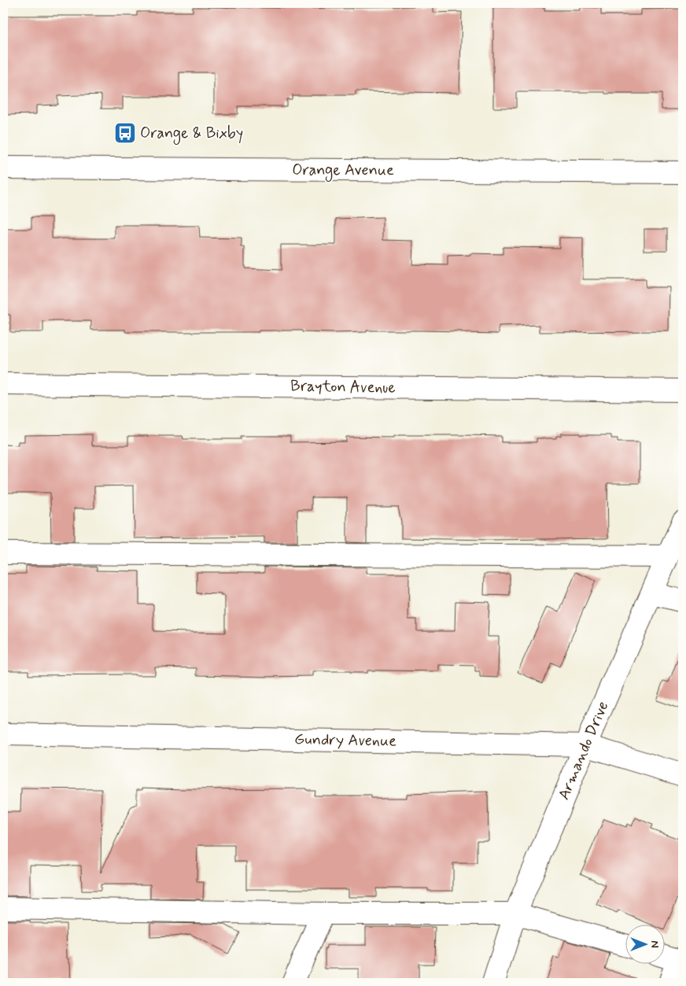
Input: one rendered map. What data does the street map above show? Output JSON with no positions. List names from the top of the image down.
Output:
{
  "streets": {
    "street": [
      "Orange Avenue",
      "Brayton Avenue",
      "Gundry Avenue",
      "Armando Drive"
    ]
  },
  "crossings": [
    ["Gundry Avenue", "Armando Drive"]
  ],
  "places": {
    "bus stop": ["Orange & Bixby"]
  },
  "north": "right"
}
